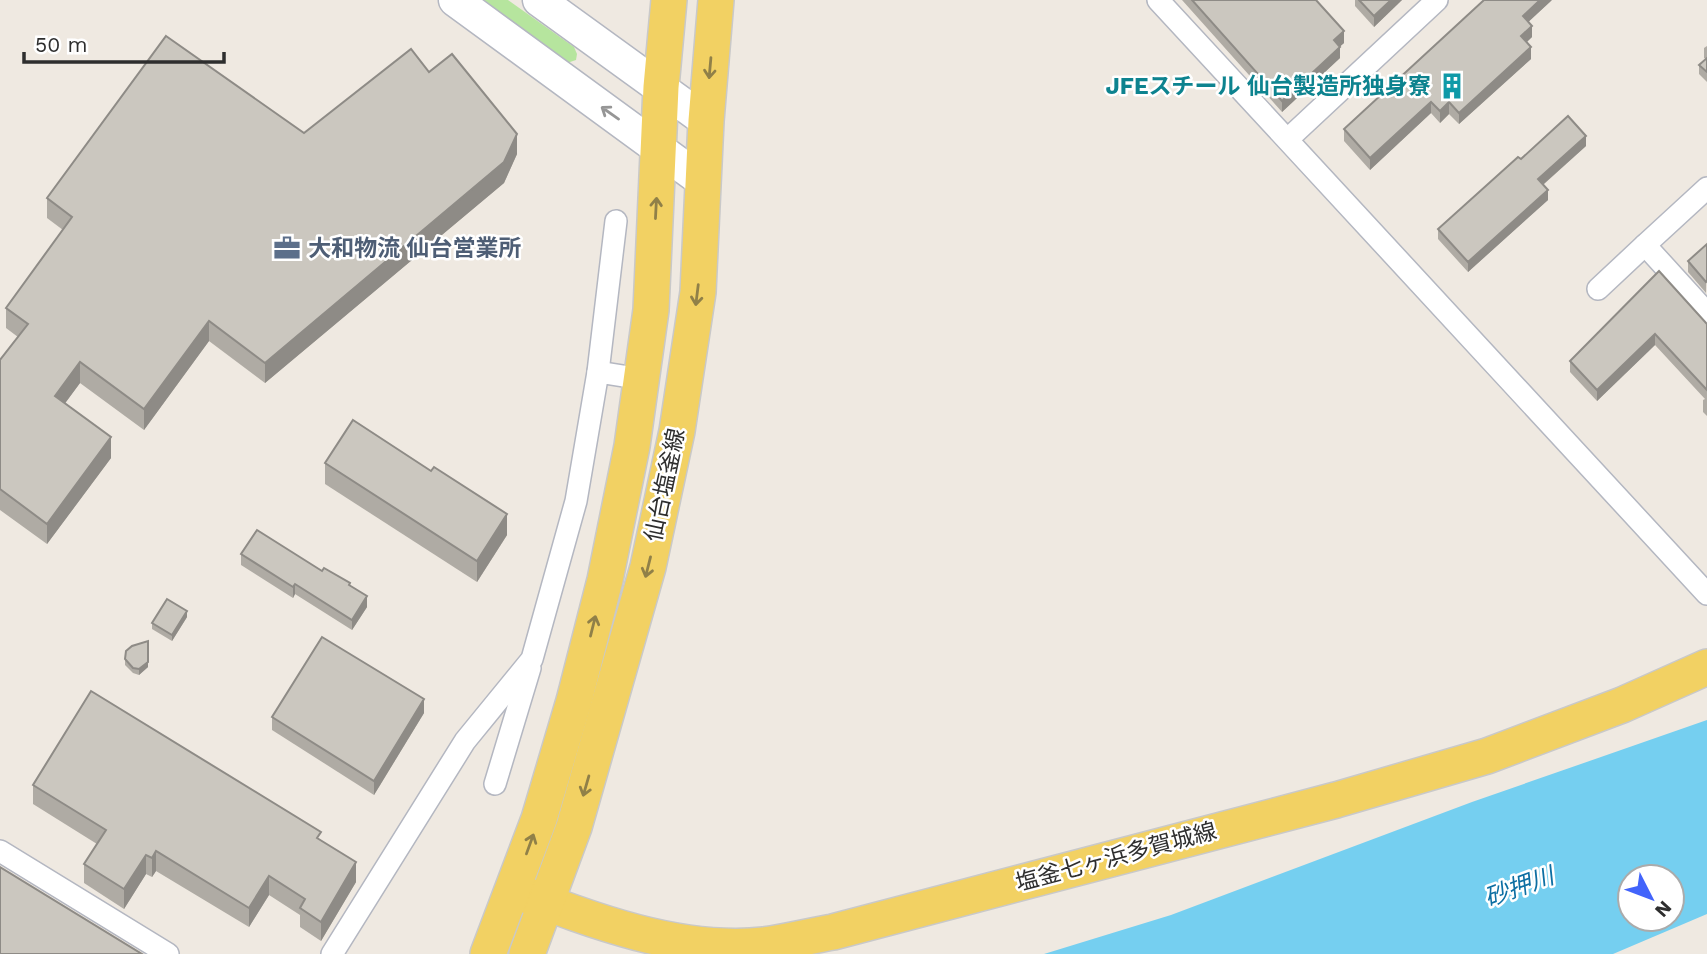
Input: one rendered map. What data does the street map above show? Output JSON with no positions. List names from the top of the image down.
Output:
{
  "streets": {
    "main road": ["仙台塩釜線", "塩釜七ヶ浜多賀城線"]
  },
  "crossings": [
    ["仙台塩釜線", "塩釜七ヶ浜多賀城線"]
  ],
  "water": ["砂押川"],
  "places": {
    "building": ["JFEスチール 仙台製造所独身寮"],
    "office": ["大和物流 仙台営業所"]
  },
  "scale_bar": "50 m",
  "north": "bottom right"
}
